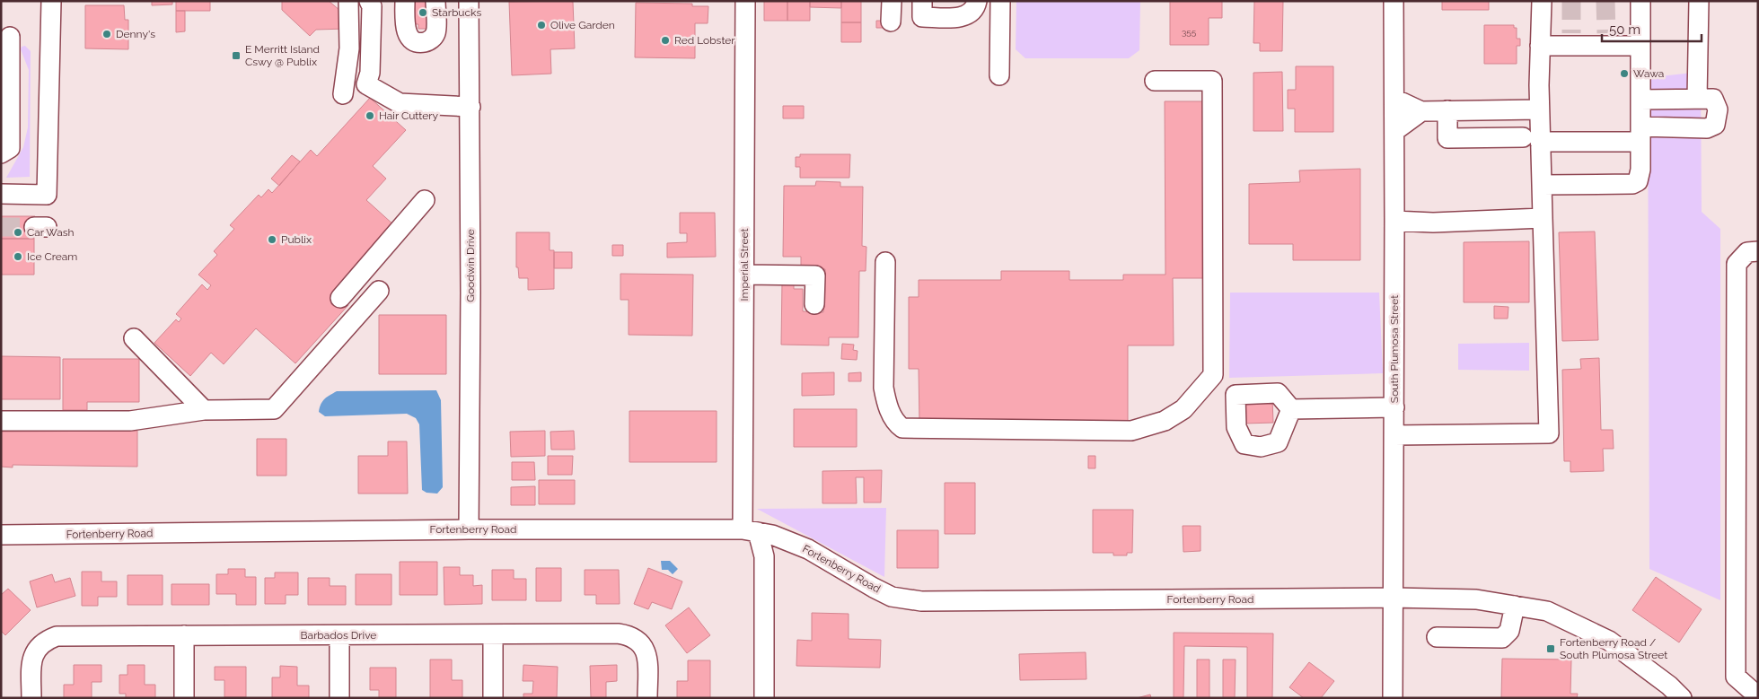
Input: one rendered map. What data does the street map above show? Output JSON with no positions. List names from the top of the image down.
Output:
{
  "streets": {
    "street": [
      "Imperial Street",
      "Goodwin Drive",
      "South Plumosa Street",
      "Fortenberry Road",
      "Barbados Drive"
    ]
  },
  "crossings": [
    ["Imperial Street", "Fortenberry Road"],
    ["Goodwin Drive", "Fortenberry Road"],
    ["South Plumosa Street", "Fortenberry Road"]
  ],
  "places": {
    "other": [
      "Starbucks",
      "Olive Garden",
      "Denny's",
      "Red Lobster",
      "Wawa",
      "Hair Cuttery",
      "Car Wash",
      "Publix",
      "Ice Cream"
    ],
    "transit": ["E Merritt Island Cswy @ Publix", "Fortenberry Road / South Plumosa Street"]
  },
  "house_numbers": ["355"],
  "scale_bar": "50 m"
}
